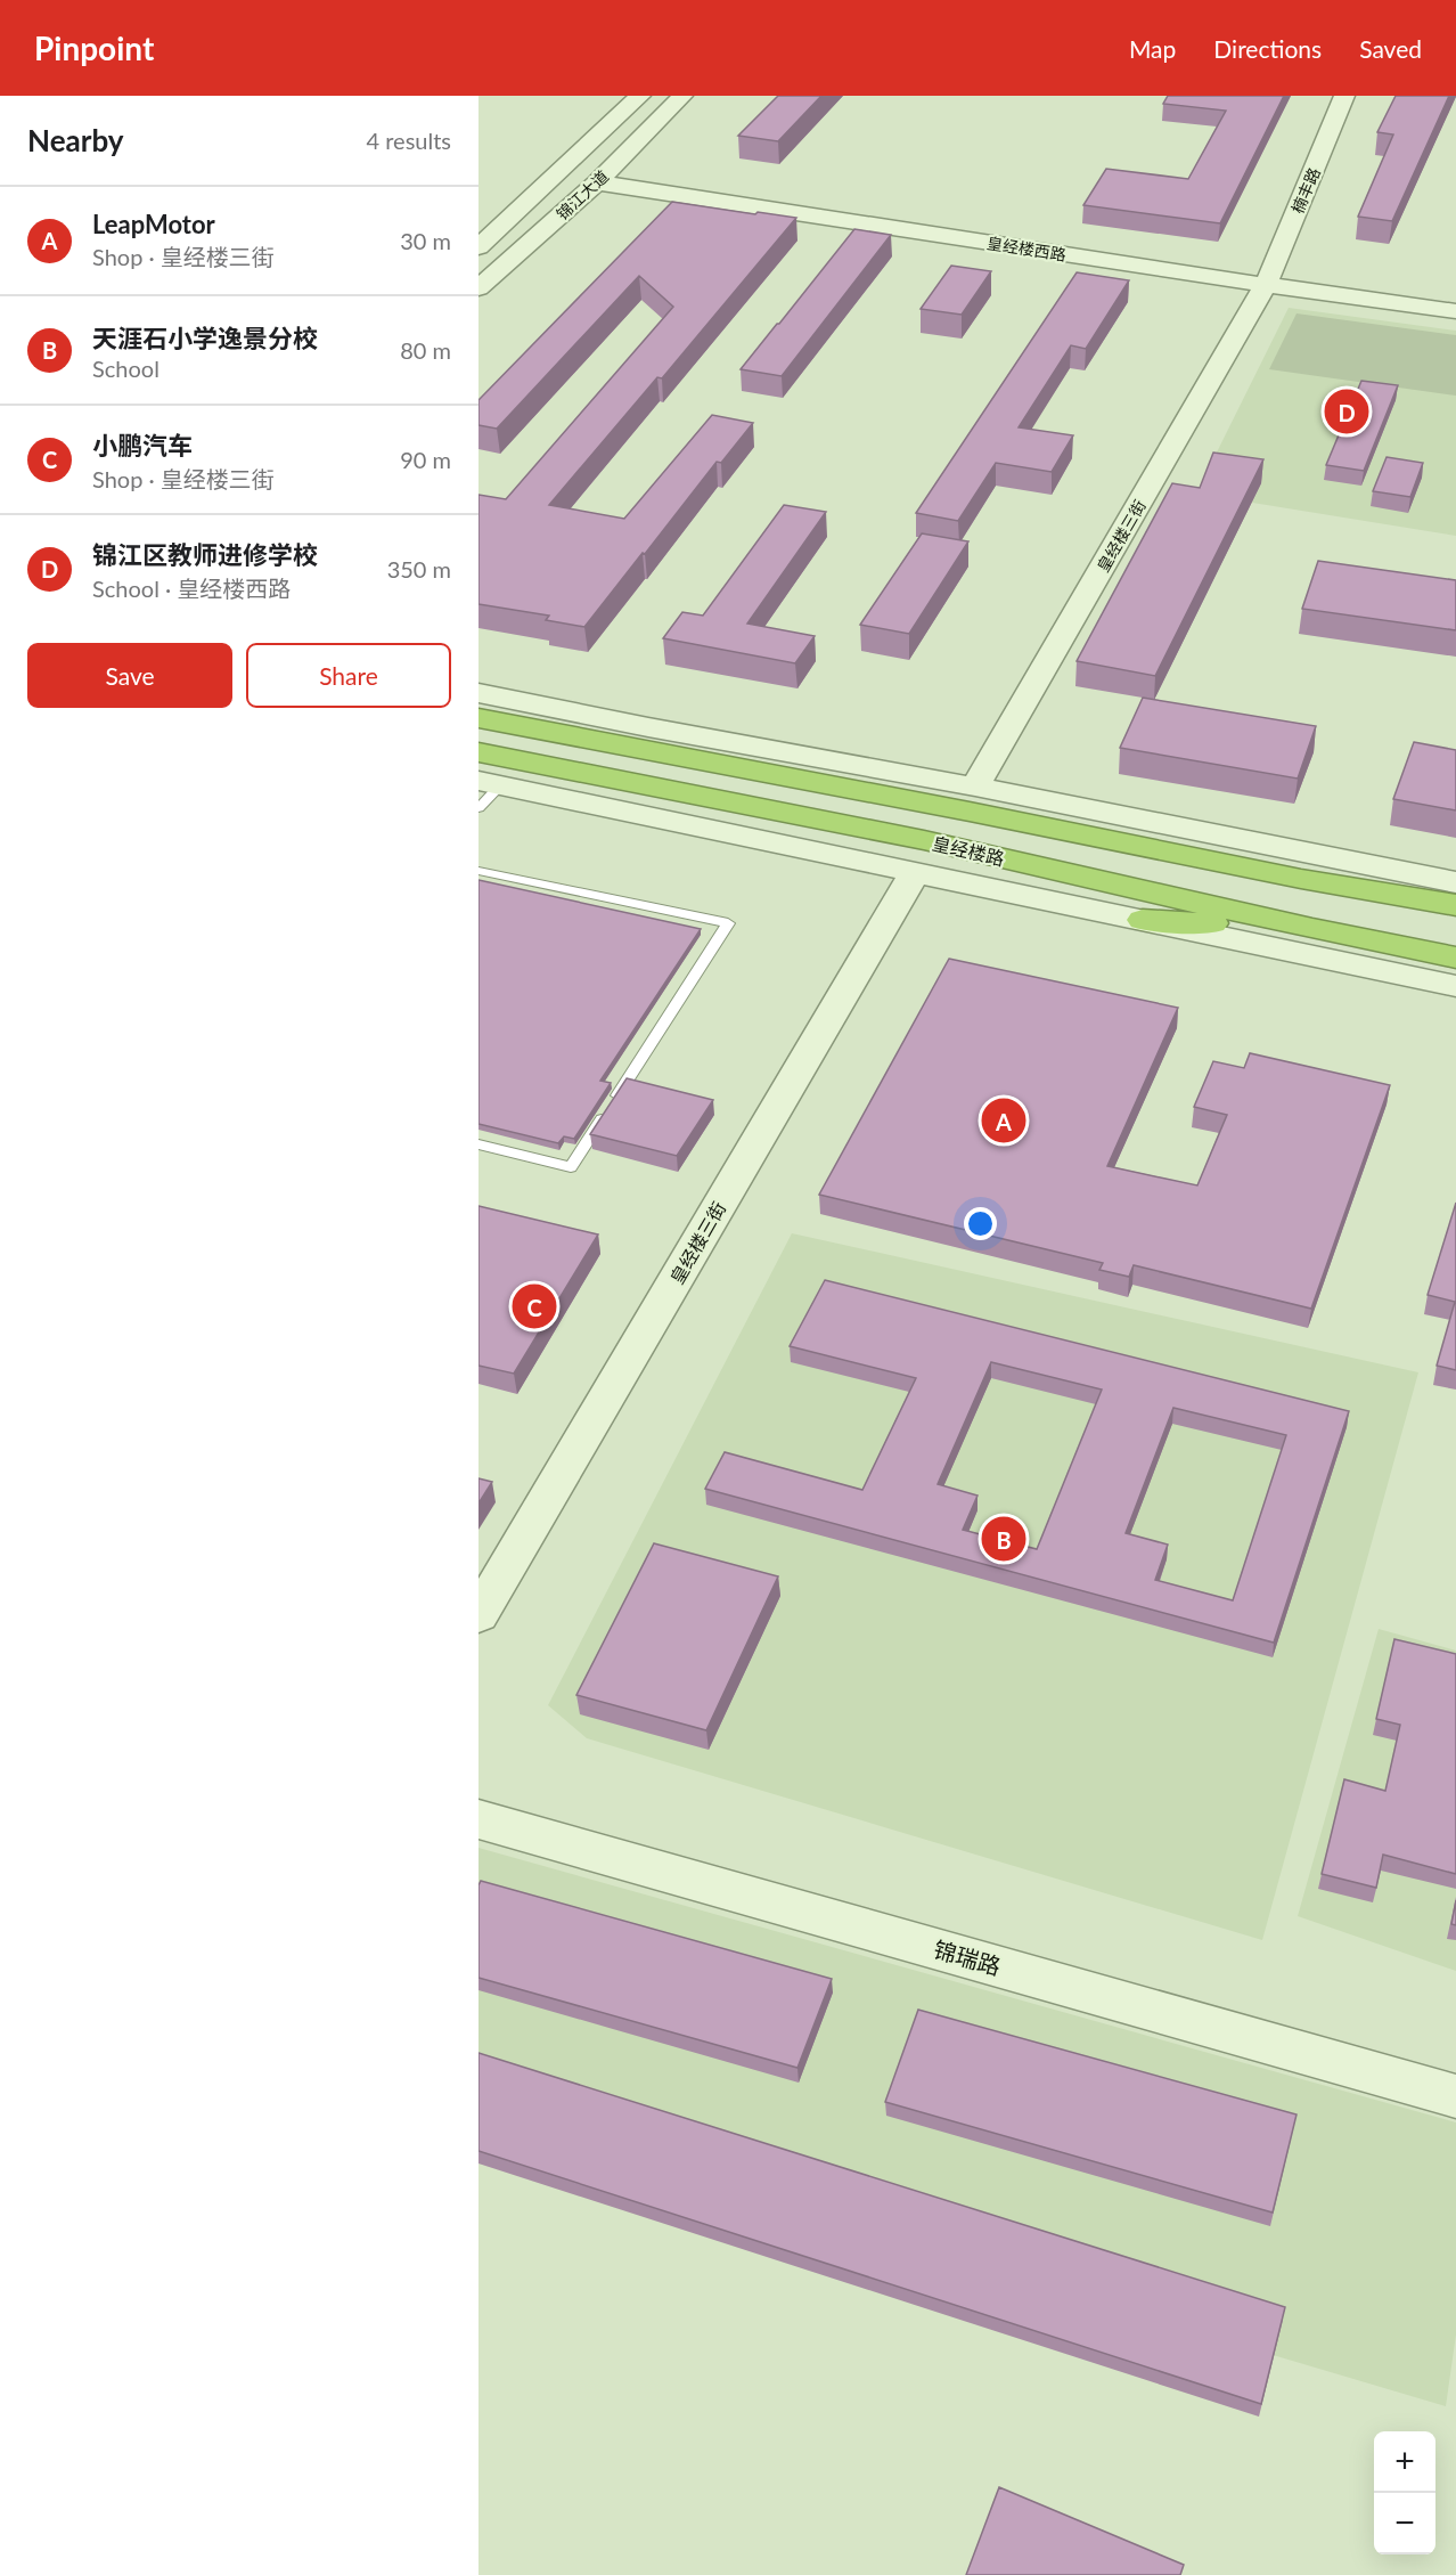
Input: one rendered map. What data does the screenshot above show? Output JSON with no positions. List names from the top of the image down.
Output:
{
  "streets": {
    "highway": ["皇经楼路"],
    "street": [
      "楠丰路",
      "锦江大道",
      "皇经楼西路",
      "皇经楼三街",
      "锦瑞路"
    ]
  },
  "crossings": [
    ["楠丰路", "皇经楼西路"],
    ["楠丰路", "皇经楼三街"],
    ["锦江大道", "皇经楼西路"],
    ["皇经楼西路", "皇经楼三街"]
  ],
  "page": {
    "header": "Pinpoint",
    "nav": ["Map", "Directions", "Saved"],
    "heading": ["Nearby", "4 results"],
    "list": [
      {
        "mark": "A",
        "name": "LeapMotor",
        "note": "Shop · 皇经楼三街",
        "value": "30 m"
      },
      {
        "mark": "B",
        "name": "天涯石小学逸景分校",
        "note": "School",
        "value": "80 m"
      },
      {
        "mark": "C",
        "name": "小鹏汽车",
        "note": "Shop · 皇经楼三街",
        "value": "90 m"
      },
      {
        "mark": "D",
        "name": "锦江区教师进修学校",
        "note": "School · 皇经楼西路",
        "value": "350 m"
      }
    ],
    "pins": [
      "D",
      "A",
      "C",
      "B"
    ],
    "buttons": ["Save", "Share"],
    "map_buttons": ["+", "−"]
  }
}
